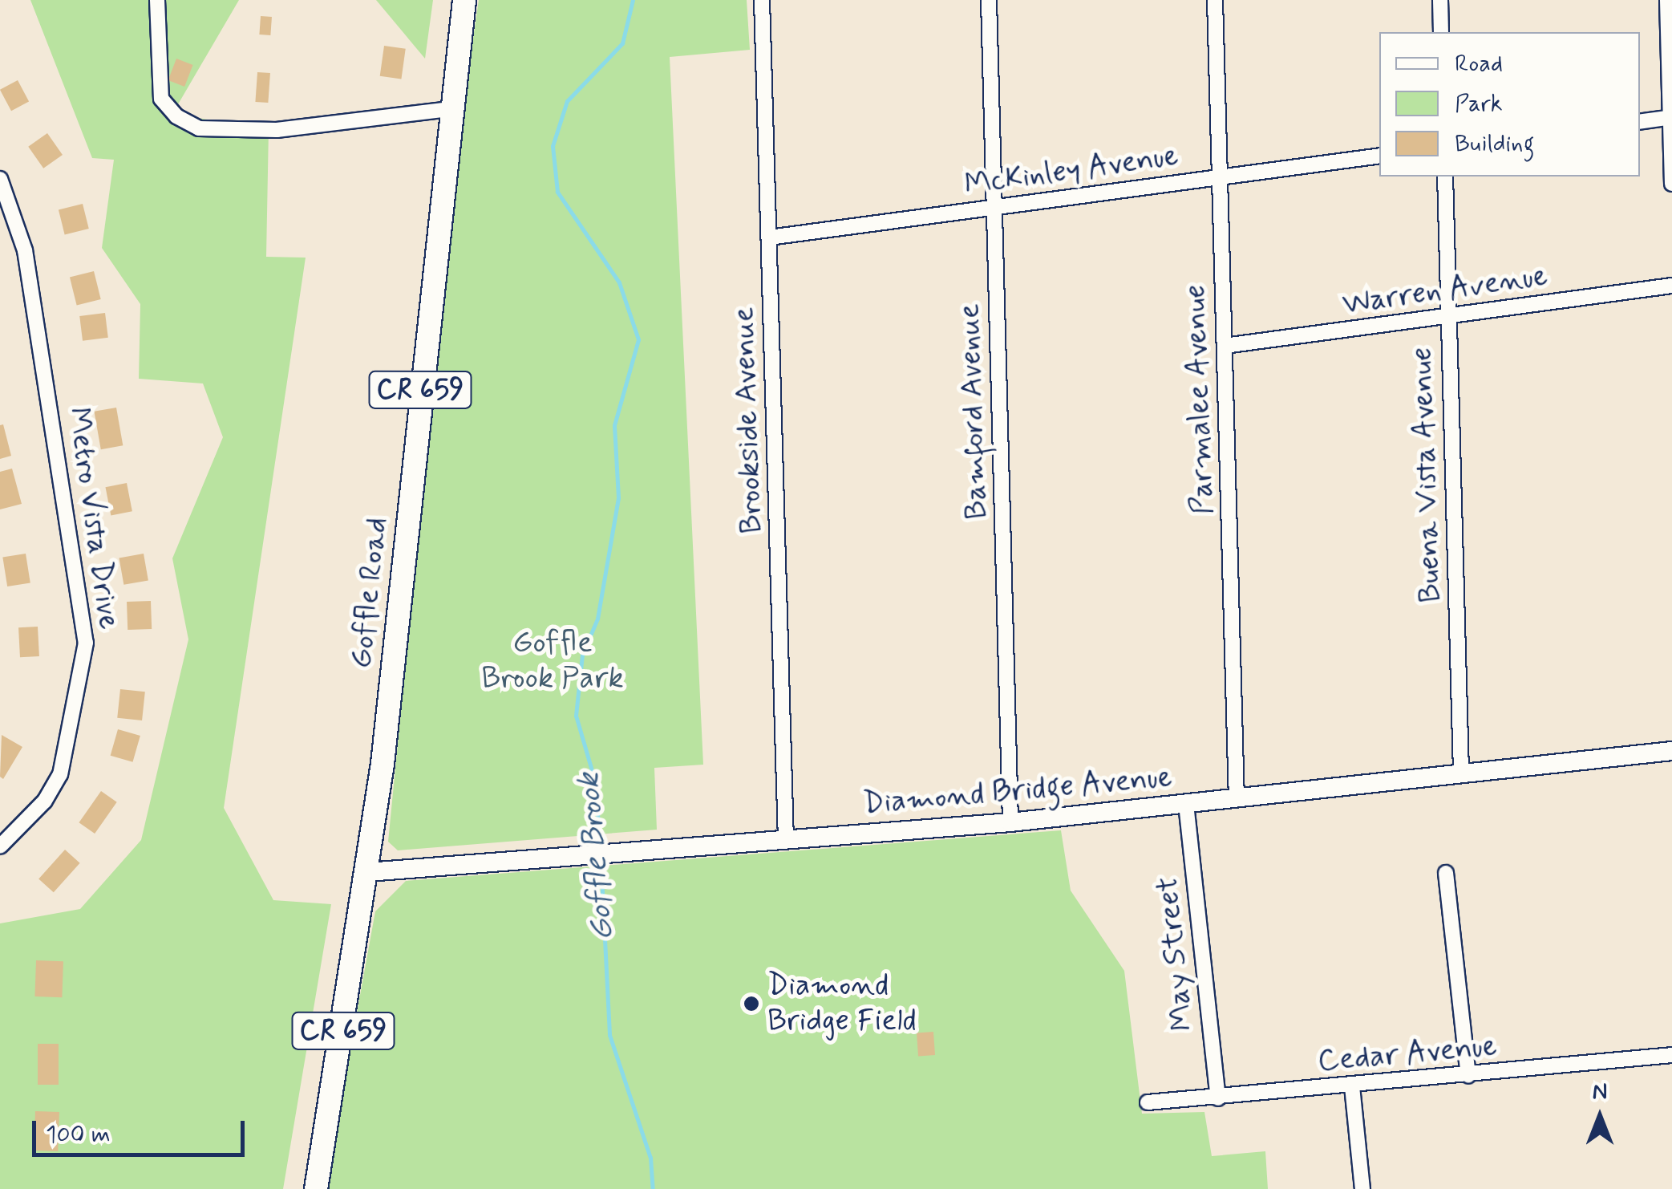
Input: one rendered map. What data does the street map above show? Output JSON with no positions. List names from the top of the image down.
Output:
{
  "streets": {
    "main road": ["CR 659", "Goffle Road"],
    "street": [
      "McKinley Avenue",
      "Warren Avenue",
      "Parmalee Avenue",
      "Bamford Avenue",
      "Brookside Avenue",
      "Buena Vista Avenue",
      "Metro Vista Drive",
      "Diamond Bridge Avenue",
      "May Street",
      "Cedar Avenue"
    ]
  },
  "crossings": [
    ["McKinley Avenue", "Parmalee Avenue"],
    ["McKinley Avenue", "Bamford Avenue"],
    ["McKinley Avenue", "Brookside Avenue"],
    ["Warren Avenue", "Parmalee Avenue"],
    ["Warren Avenue", "Buena Vista Avenue"],
    ["Parmalee Avenue", "Diamond Bridge Avenue"],
    ["Bamford Avenue", "Diamond Bridge Avenue"],
    ["Brookside Avenue", "Diamond Bridge Avenue"],
    ["Buena Vista Avenue", "Diamond Bridge Avenue"],
    ["Goffle Road", "Diamond Bridge Avenue"],
    ["Diamond Bridge Avenue", "May Street"],
    ["May Street", "Cedar Avenue"]
  ],
  "water": ["Goffle Brook"],
  "parks": ["Goffle Brook Park"],
  "places": ["Diamond Bridge Field"],
  "legend": ["Road", "Park", "Building"],
  "scale_bar": "100 m",
  "north": "top"
}
